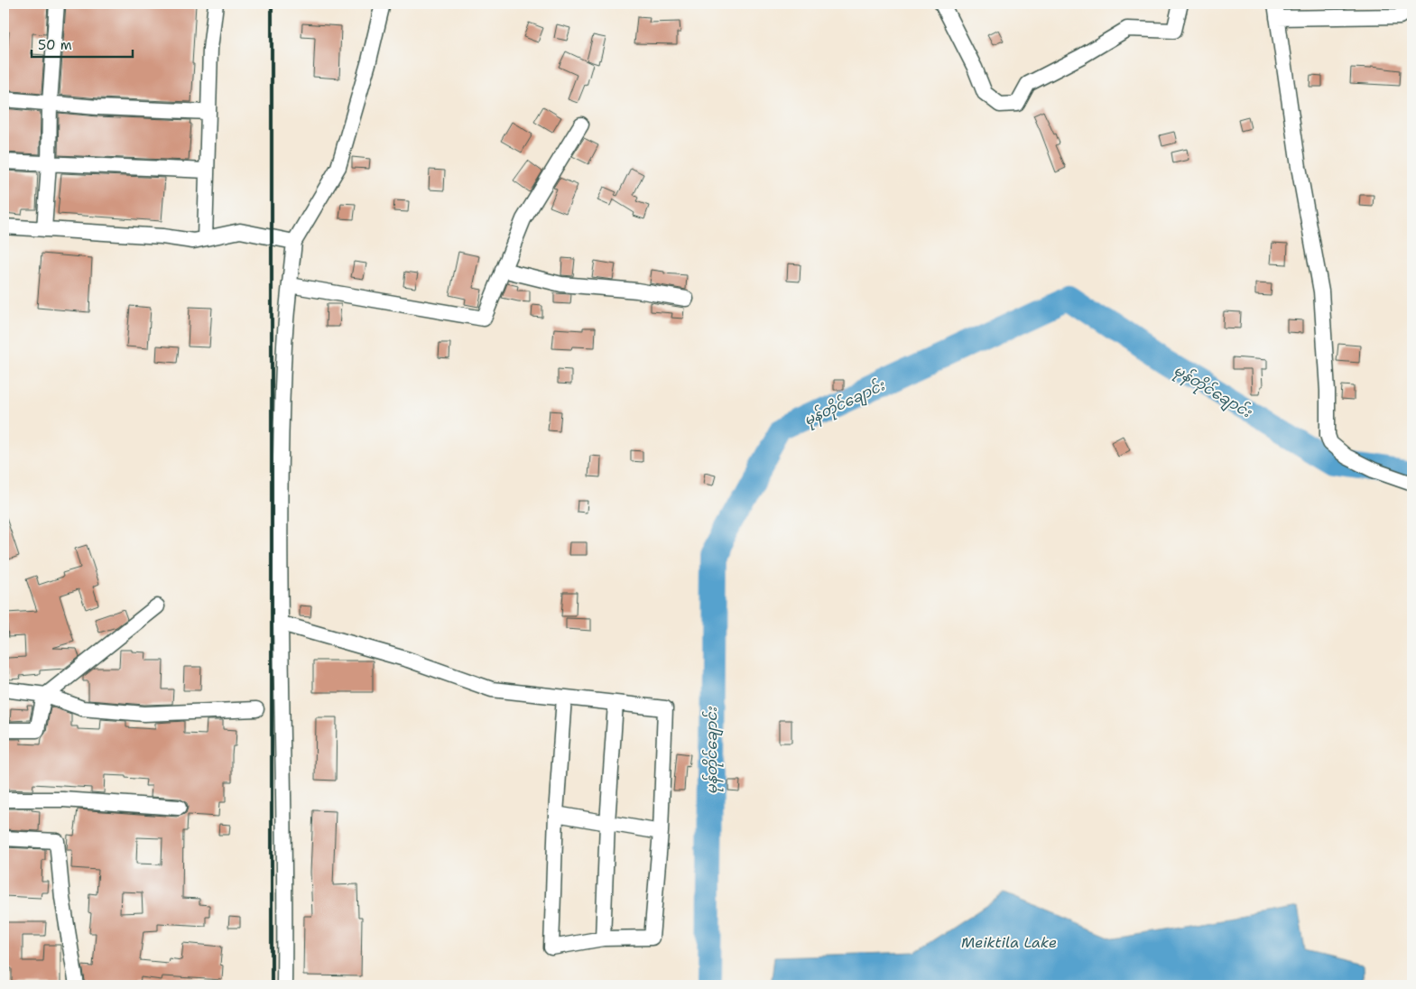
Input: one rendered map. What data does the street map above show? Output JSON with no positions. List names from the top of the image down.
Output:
{
  "water": ["မုန်တိုင်ချောင်း", "Meiktila Lake"],
  "scale_bar": "50 m"
}
